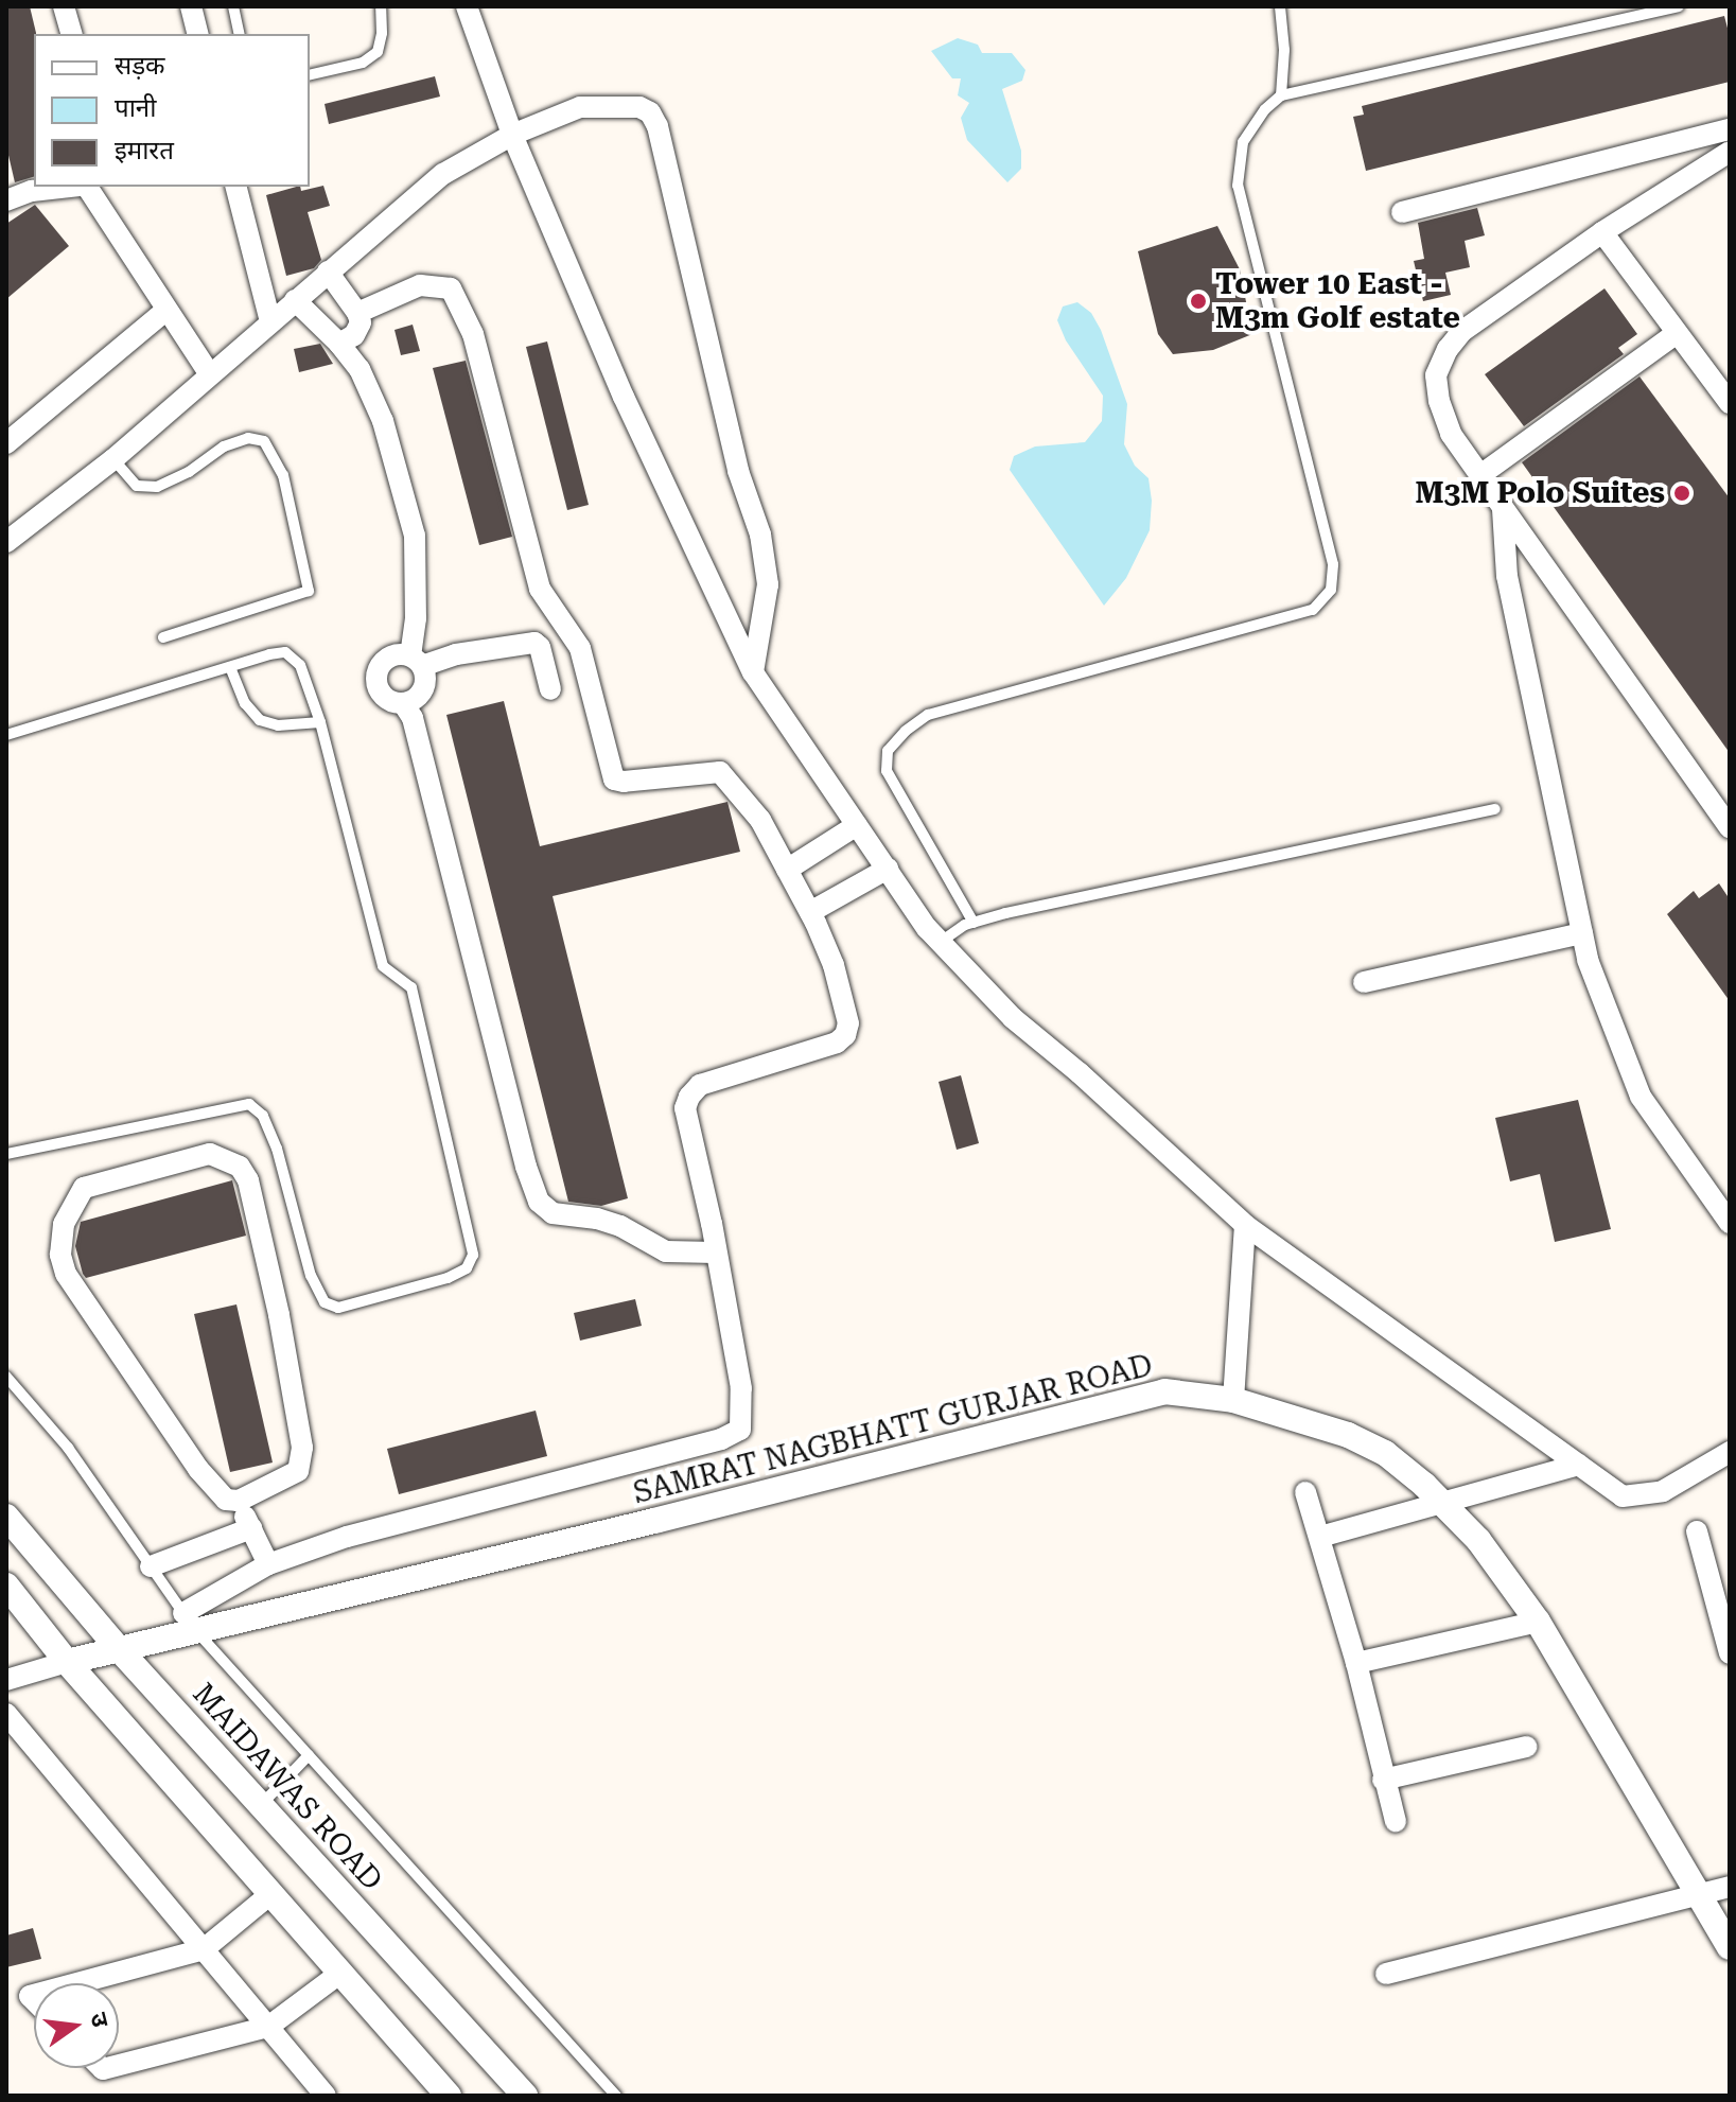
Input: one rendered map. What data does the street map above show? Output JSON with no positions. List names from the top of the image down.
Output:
{
  "streets": {
    "street": ["SAMRAT NAGBHATT GURJAR ROAD", "MAIDAWAS ROAD"]
  },
  "crossings": [
    ["SAMRAT NAGBHATT GURJAR ROAD", "MAIDAWAS ROAD"]
  ],
  "places": ["Tower 10 East - M3m Golf estate", "M3M Polo Suites"],
  "legend": ["सड़क", "पानी", "इमारत"],
  "north": "right"
}
